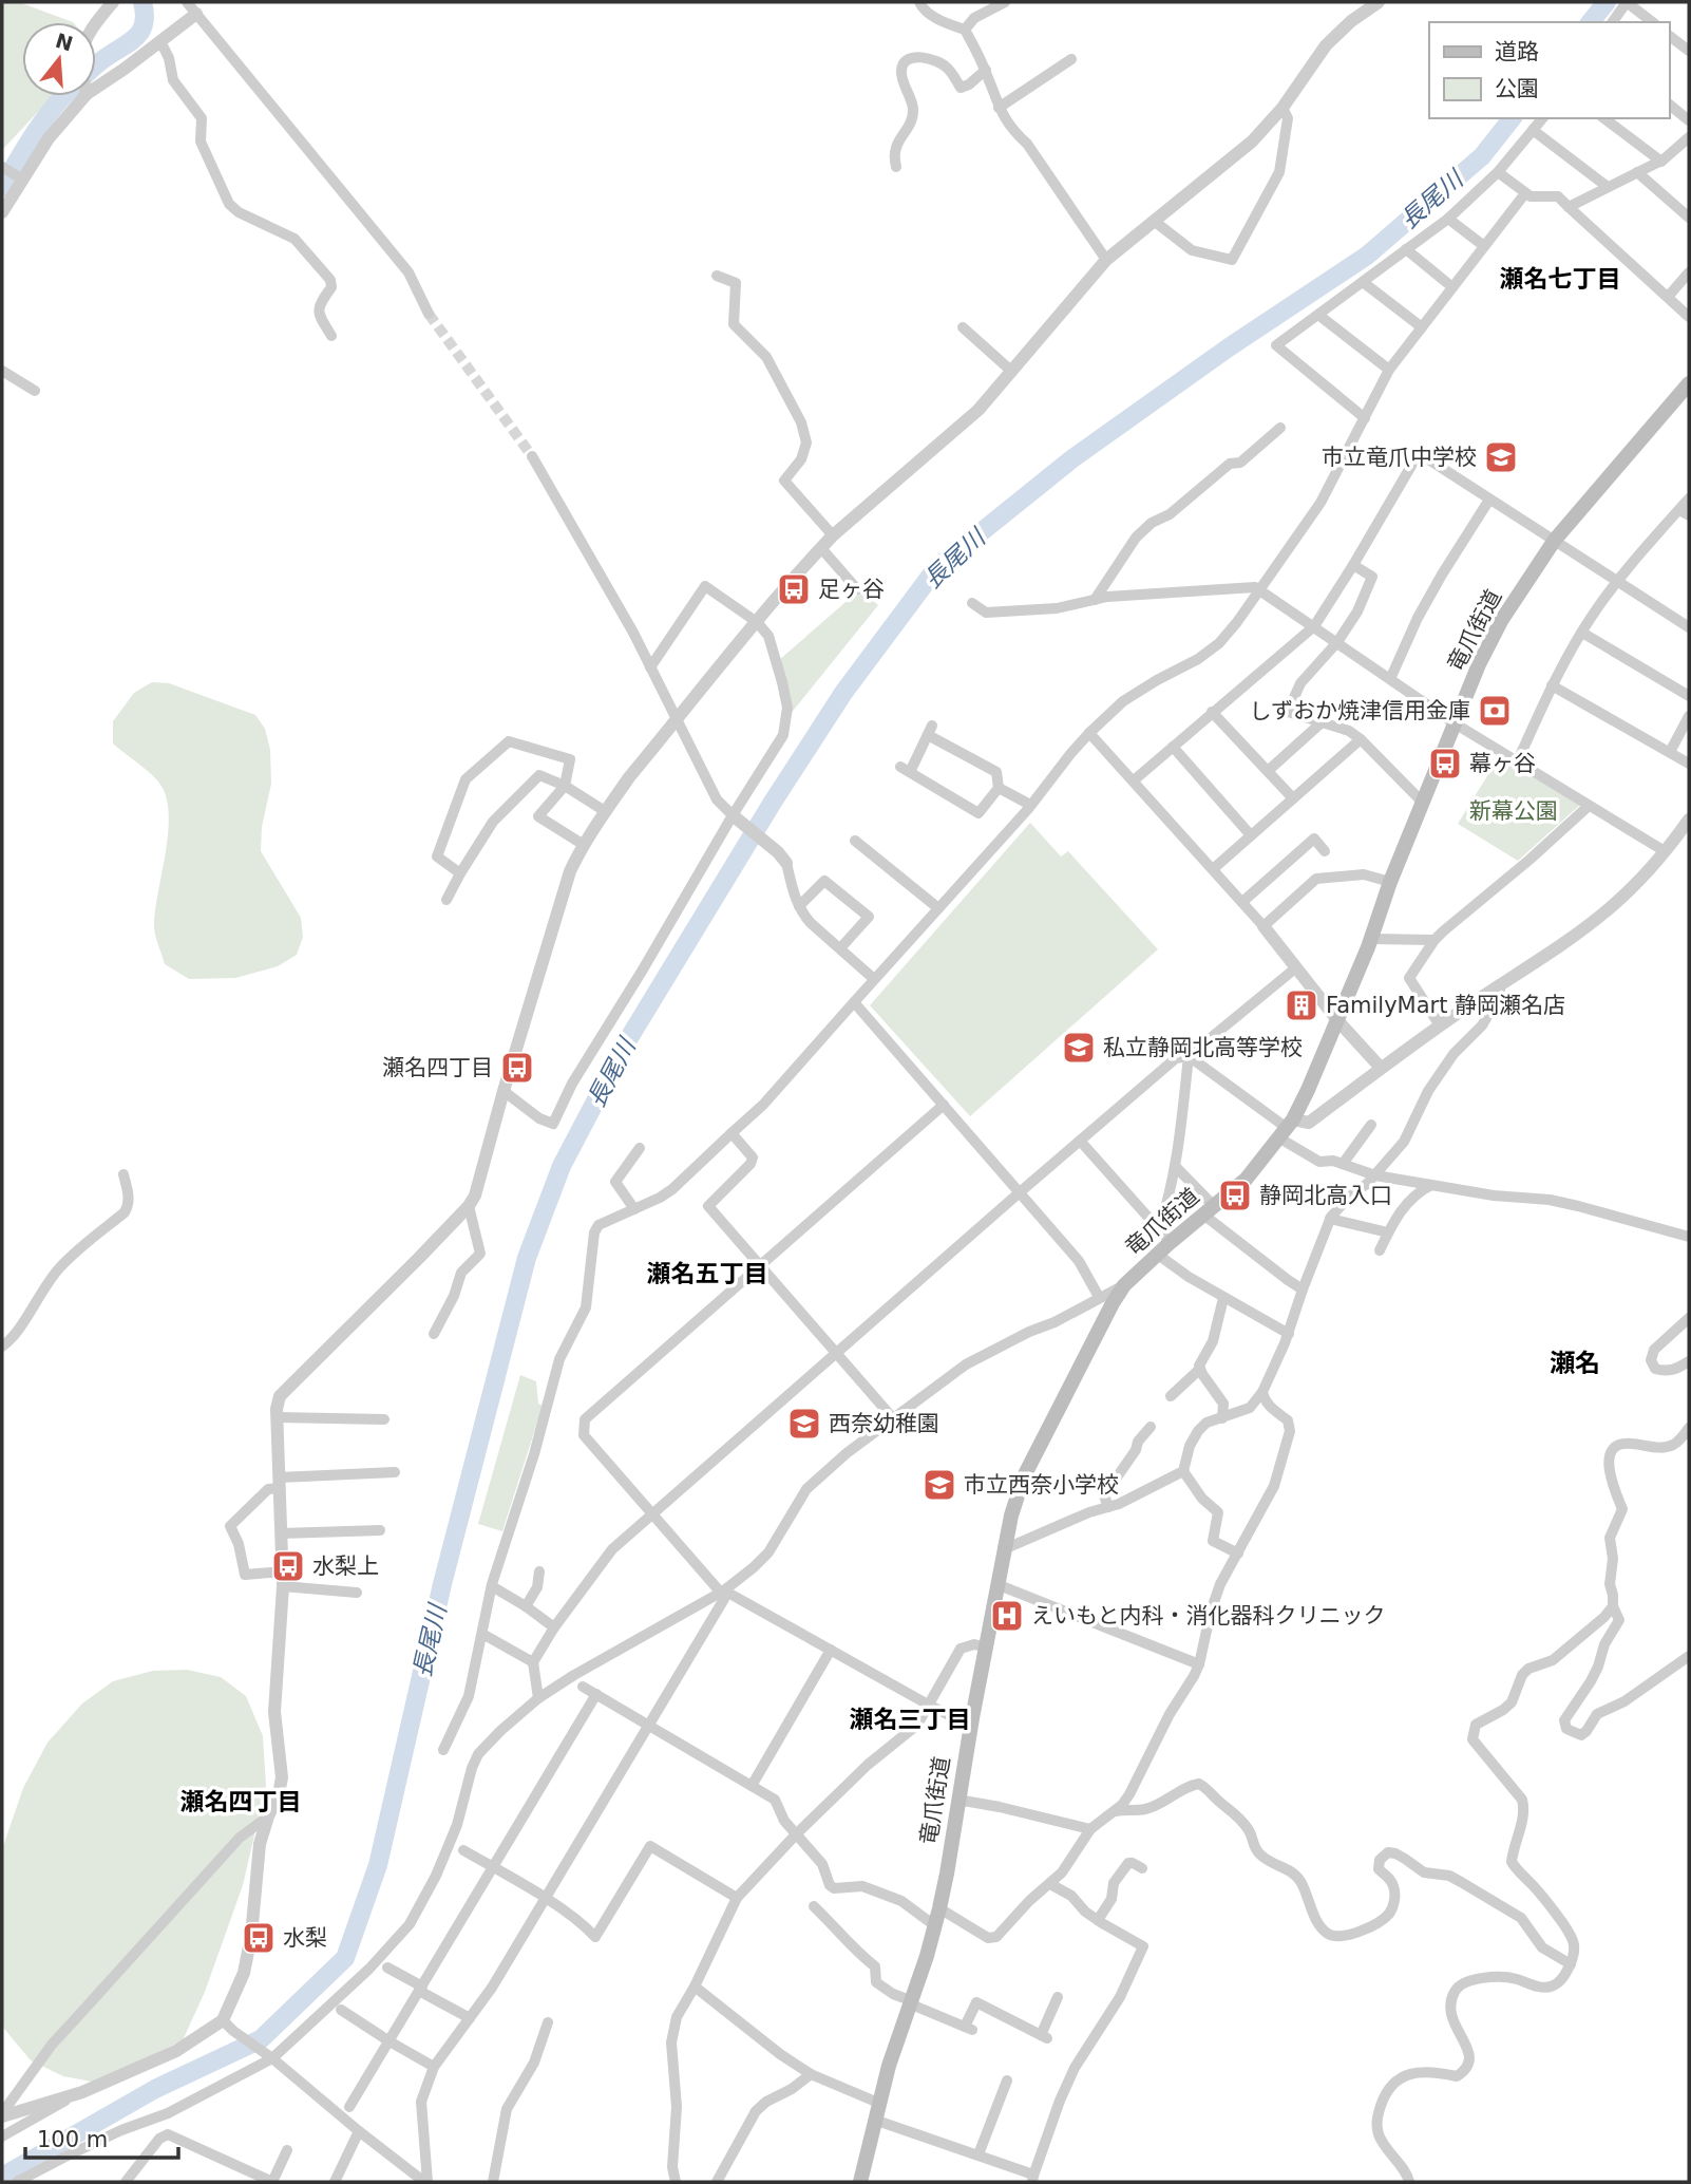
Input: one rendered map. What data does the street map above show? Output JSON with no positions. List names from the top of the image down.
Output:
{
  "streets": {
    "main road": ["竜爪街道"]
  },
  "districts": [
    "瀬名七丁目",
    "瀬名五丁目",
    "瀬名",
    "瀬名三丁目",
    "瀬名四丁目"
  ],
  "water": ["長尾川"],
  "parks": ["新幕公園"],
  "places": {
    "school or university": [
      "市立竜爪中学校",
      "私立静岡北高等学校",
      "西奈幼稚園",
      "市立西奈小学校"
    ],
    "bus stop": [
      "足ヶ谷",
      "幕ヶ谷",
      "瀬名四丁目",
      "静岡北高入口",
      "水梨上",
      "水梨"
    ],
    "bank": ["しずおか焼津信用金庫"],
    "building": ["FamilyMart 静岡瀬名店"],
    "hospital": ["えいもと内科・消化器科クリニック"]
  },
  "legend": ["道路", "公園"],
  "scale_bar": "100 m",
  "north": "top"
}
